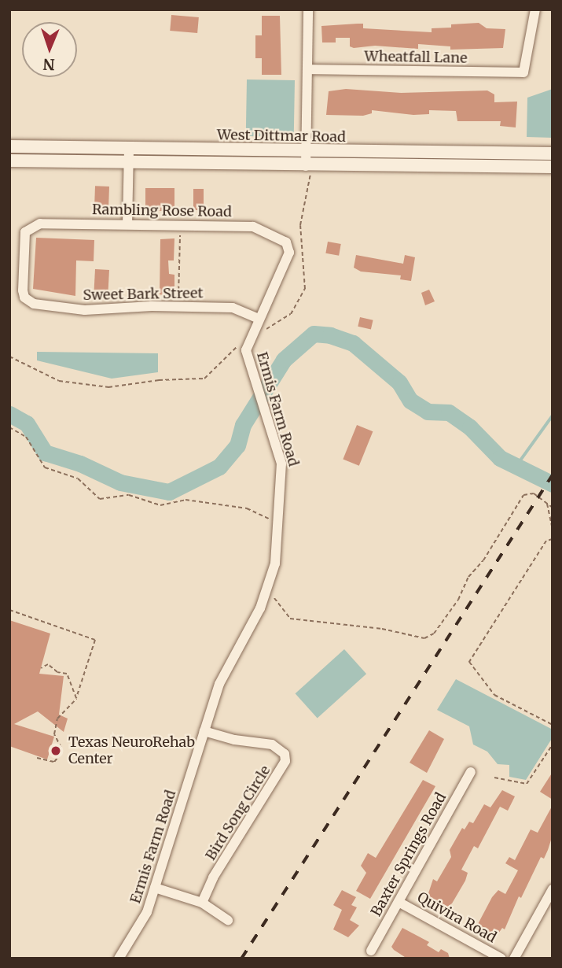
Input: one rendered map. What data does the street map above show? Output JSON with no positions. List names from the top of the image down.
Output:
{
  "streets": {
    "street": [
      "Wheatfall Lane",
      "West Dittmar Road",
      "Rambling Rose Road",
      "Sweet Bark Street",
      "Ermis Farm Road",
      "Bird Song Circle",
      "Baxter Springs Road",
      "Quivira Road"
    ]
  },
  "crossings": [
    ["Rambling Rose Road", "Sweet Bark Street"],
    ["Rambling Rose Road", "Ermis Farm Road"],
    ["Sweet Bark Street", "Ermis Farm Road"],
    ["Ermis Farm Road", "Bird Song Circle"],
    ["Baxter Springs Road", "Quivira Road"]
  ],
  "places": ["Texas NeuroRehab Center"],
  "north": "bottom"
}
